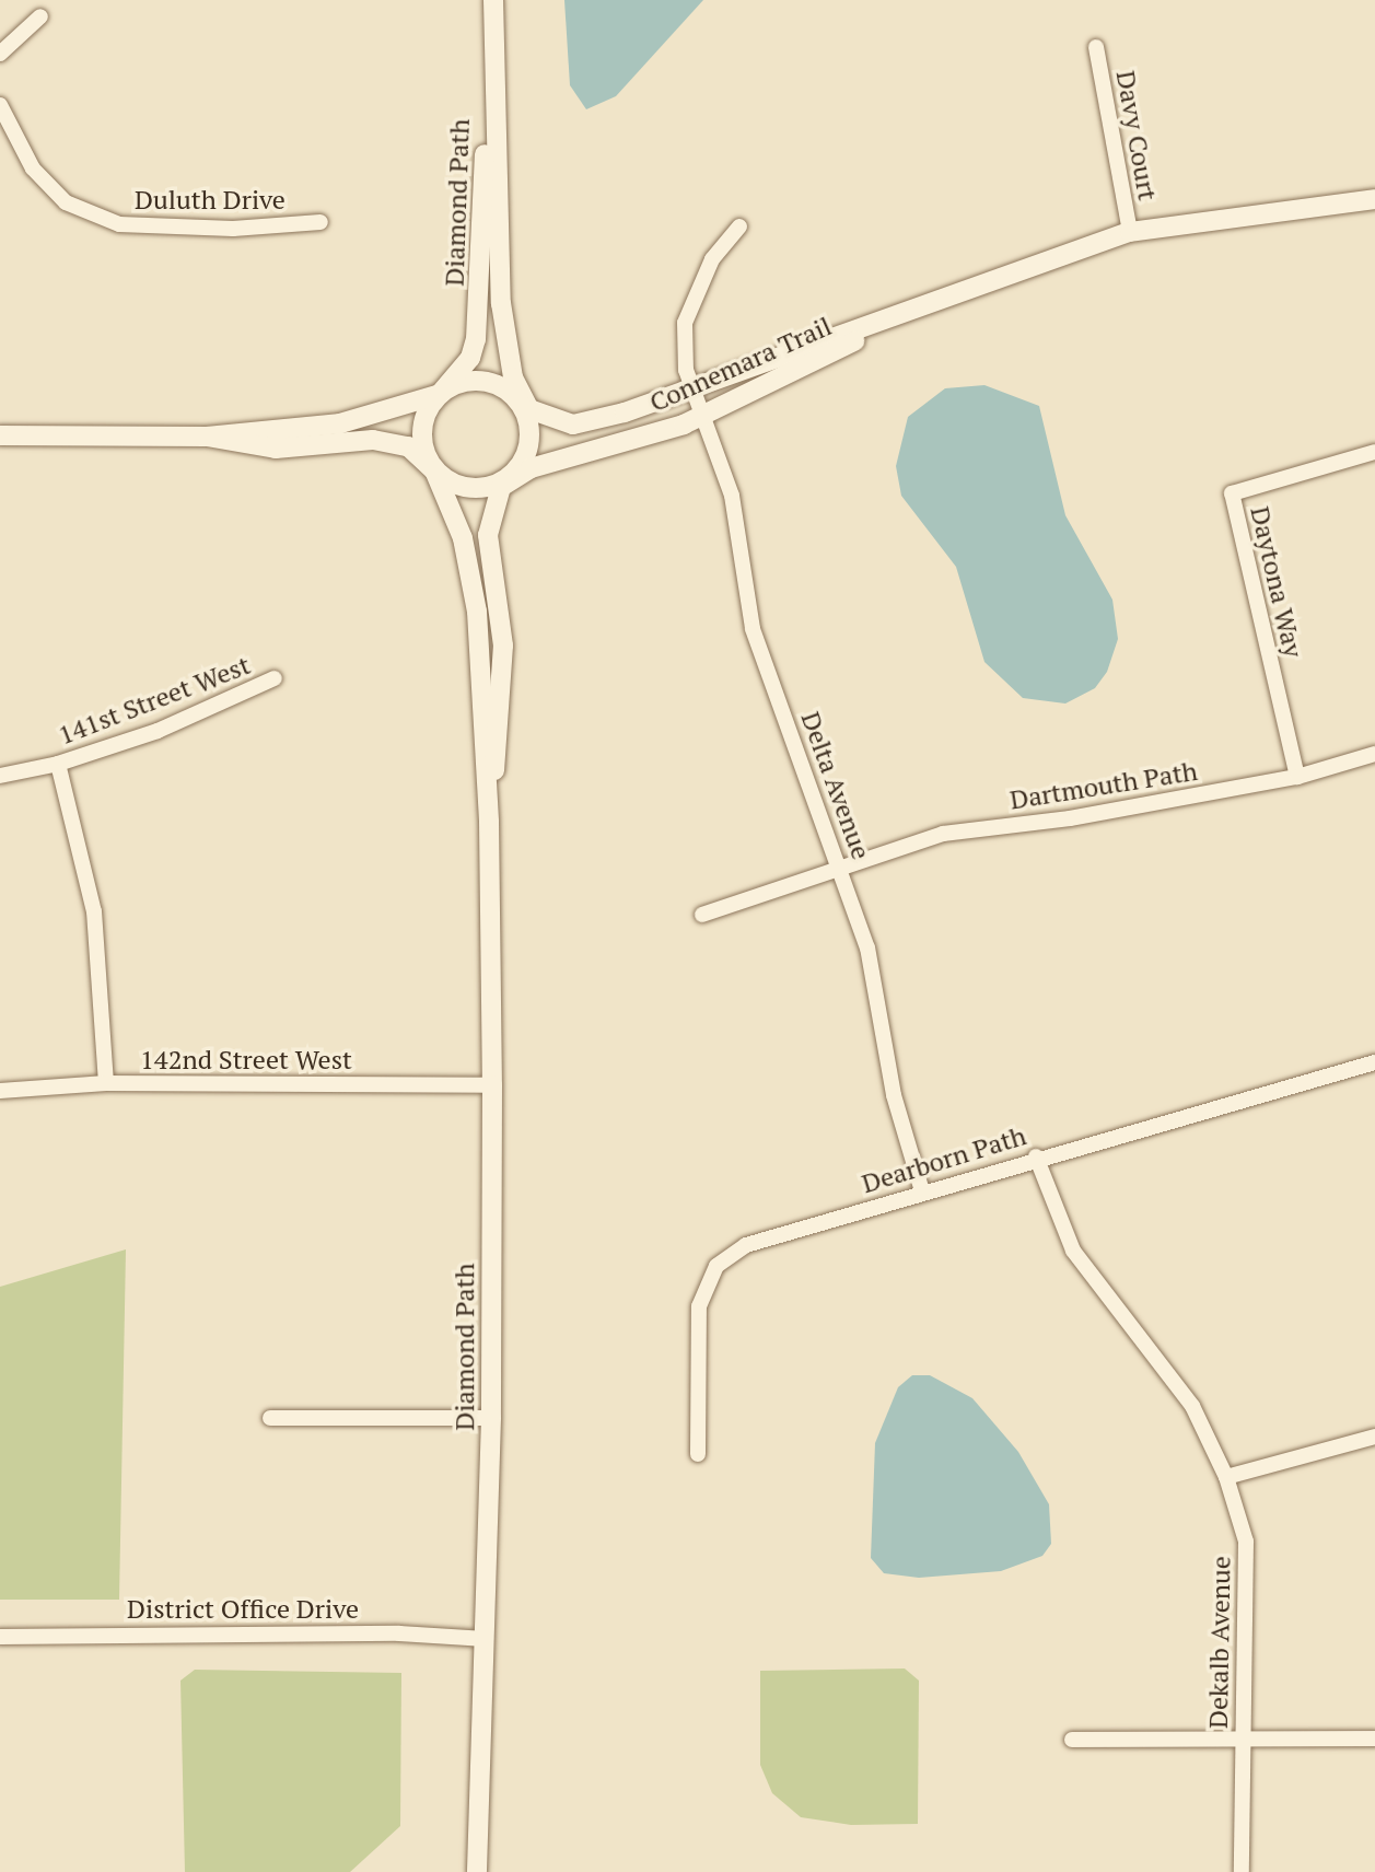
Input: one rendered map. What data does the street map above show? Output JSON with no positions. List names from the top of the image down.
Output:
{
  "streets": {
    "street": [
      "Davy Court",
      "Duluth Drive",
      "Diamond Path",
      "Connemara Trail",
      "Daytona Way",
      "141st Street West",
      "Delta Avenue",
      "Dartmouth Path",
      "142nd Street West",
      "Dearborn Path",
      "District Office Drive",
      "Dekalb Avenue"
    ]
  },
  "crossings": [
    ["Davy Court", "Connemara Trail"],
    ["Diamond Path", "Connemara Trail"],
    ["Diamond Path", "142nd Street West"],
    ["Diamond Path", "District Office Drive"],
    ["Connemara Trail", "Delta Avenue"],
    ["Daytona Way", "Dartmouth Path"],
    ["Delta Avenue", "Dartmouth Path"],
    ["Delta Avenue", "Dearborn Path"],
    ["Dearborn Path", "Dekalb Avenue"]
  ]
}
